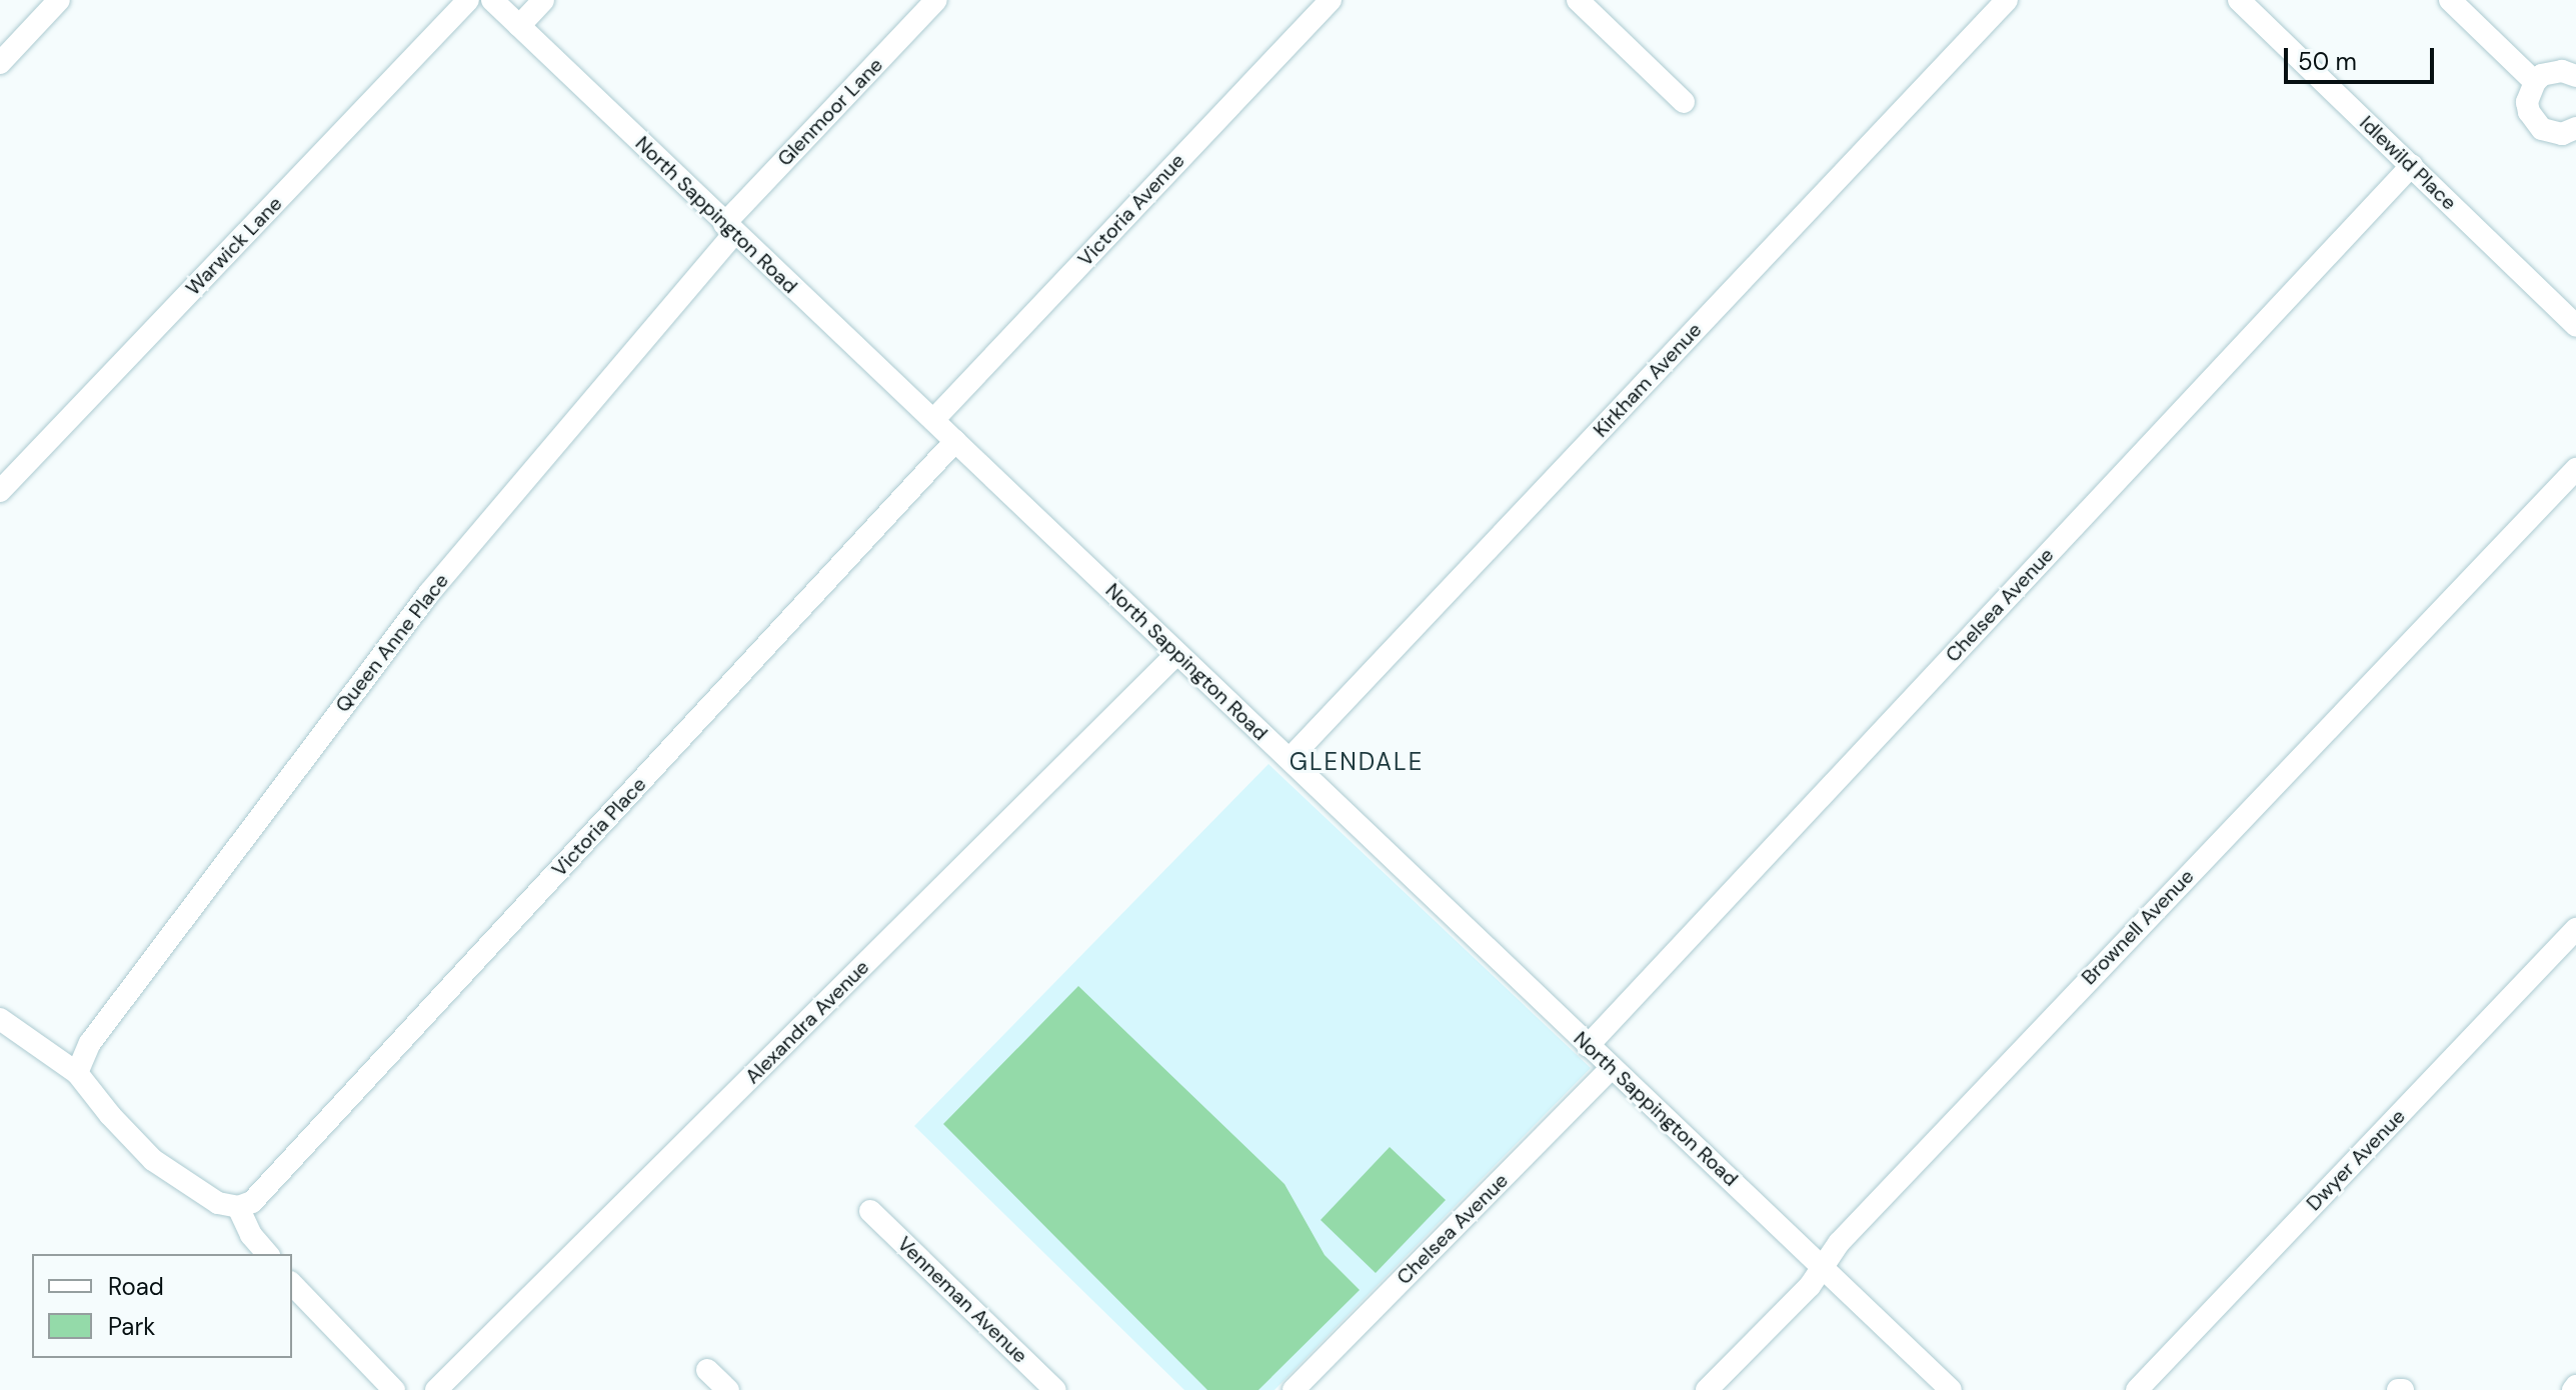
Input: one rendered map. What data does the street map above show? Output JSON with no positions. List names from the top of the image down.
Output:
{
  "streets": {
    "street": [
      "Glenmoor Lane",
      "Idlewild Place",
      "Victoria Avenue",
      "North Sappington Road",
      "Warwick Lane",
      "Kirkham Avenue",
      "Chelsea Avenue",
      "Queen Anne Place",
      "Victoria Place",
      "Brownell Avenue",
      "Alexandra Avenue",
      "Dwyer Avenue",
      "Venneman Avenue"
    ]
  },
  "crossings": [
    ["Glenmoor Lane", "North Sappington Road"],
    ["Glenmoor Lane", "Queen Anne Place"],
    ["Idlewild Place", "Chelsea Avenue"],
    ["Victoria Avenue", "North Sappington Road"],
    ["North Sappington Road", "Kirkham Avenue"],
    ["North Sappington Road", "Chelsea Avenue"],
    ["North Sappington Road", "Queen Anne Place"],
    ["North Sappington Road", "Victoria Place"],
    ["North Sappington Road", "Brownell Avenue"],
    ["North Sappington Road", "Alexandra Avenue"]
  ],
  "districts": ["GLENDALE"],
  "legend": ["Road", "Park"],
  "scale_bar": "50 m"
}
